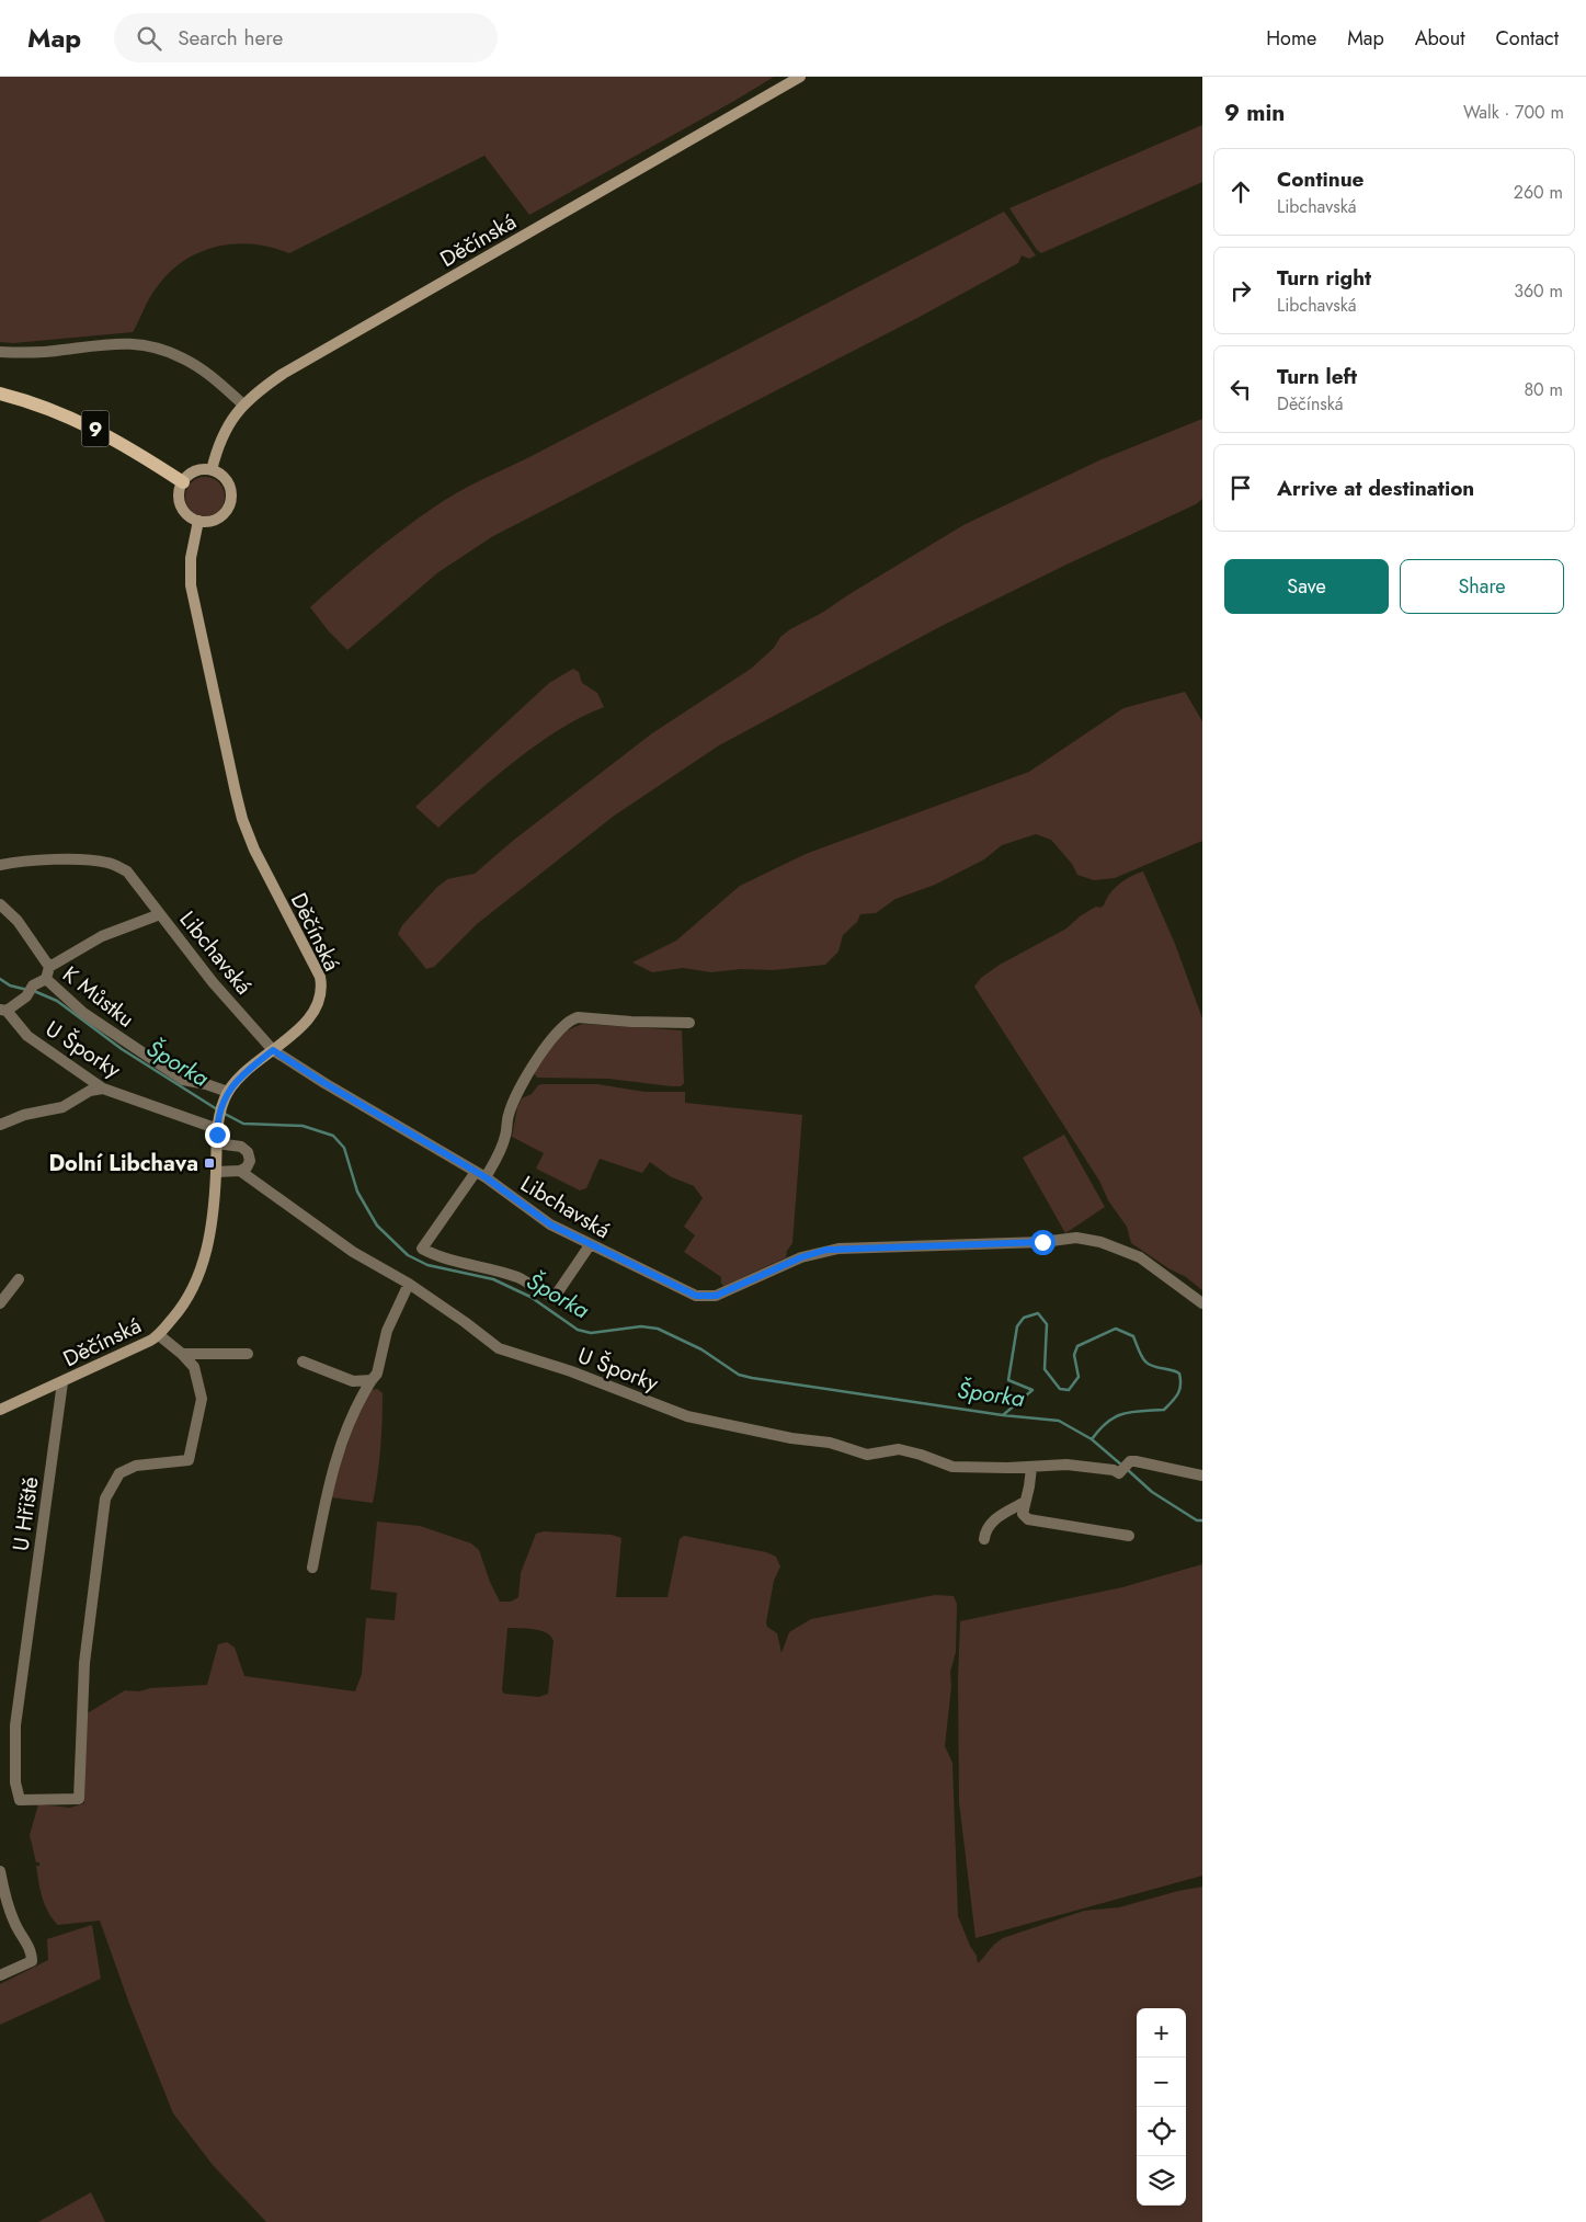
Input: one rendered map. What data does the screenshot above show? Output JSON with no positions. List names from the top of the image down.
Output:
{
  "streets": {
    "main road": ["Děčínská", "9"],
    "street": [
      "Libchavská",
      "K Můstku",
      "U Šporky",
      "U Hřiště"
    ]
  },
  "crossings": [
    ["Děčínská", "9"],
    ["Děčínská", "Libchavská"],
    ["Děčínská", "K Můstku"],
    ["Děčínská", "U Šporky"],
    ["Děčínská", "U Hřiště"],
    ["Libchavská", "K Můstku"]
  ],
  "water": ["Šporka"],
  "places": {
    "transit": ["Dolní Libchava"]
  },
  "page": {
    "header": "Map",
    "search": "Search here",
    "nav": [
      "Home",
      "Map",
      "About",
      "Contact"
    ],
    "heading": ["9 min", "Walk · 700 m"],
    "list": [
      ["Continue", "Libchavská", "260 m"],
      ["Turn right", "Libchavská", "360 m"],
      ["Turn left", "Děčínská", "80 m"],
      "Arrive at destination"
    ],
    "buttons": ["Save", "Share"],
    "map_buttons": ["+", "−"]
  }
}
